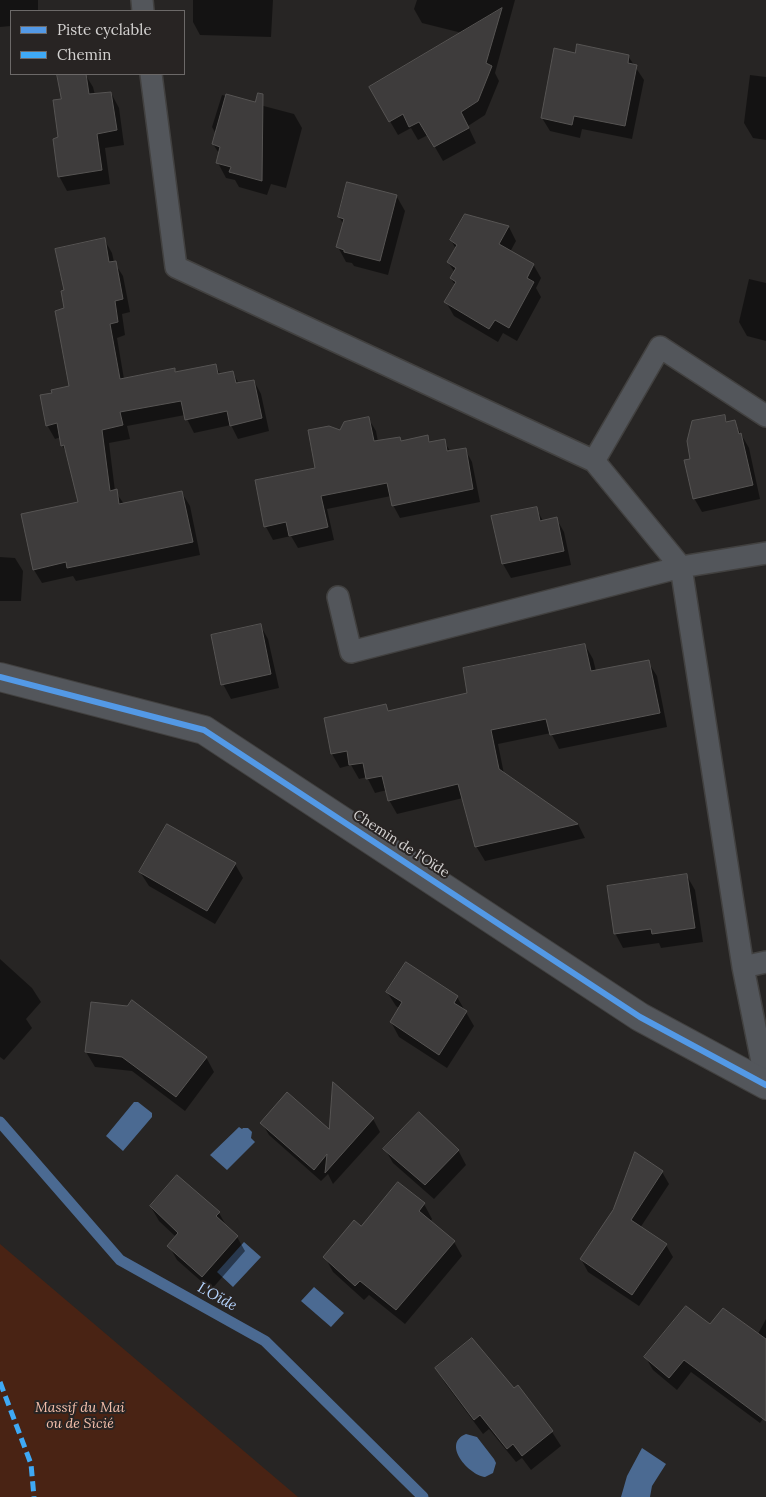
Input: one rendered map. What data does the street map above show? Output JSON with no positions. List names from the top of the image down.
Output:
{
  "streets": {
    "street": ["Chemin de l'Oïde"]
  },
  "water": ["L'Oïde"],
  "parks": ["Massif du Mai ou de Sicié"],
  "legend": ["Piste cyclable", "Chemin"]
}
